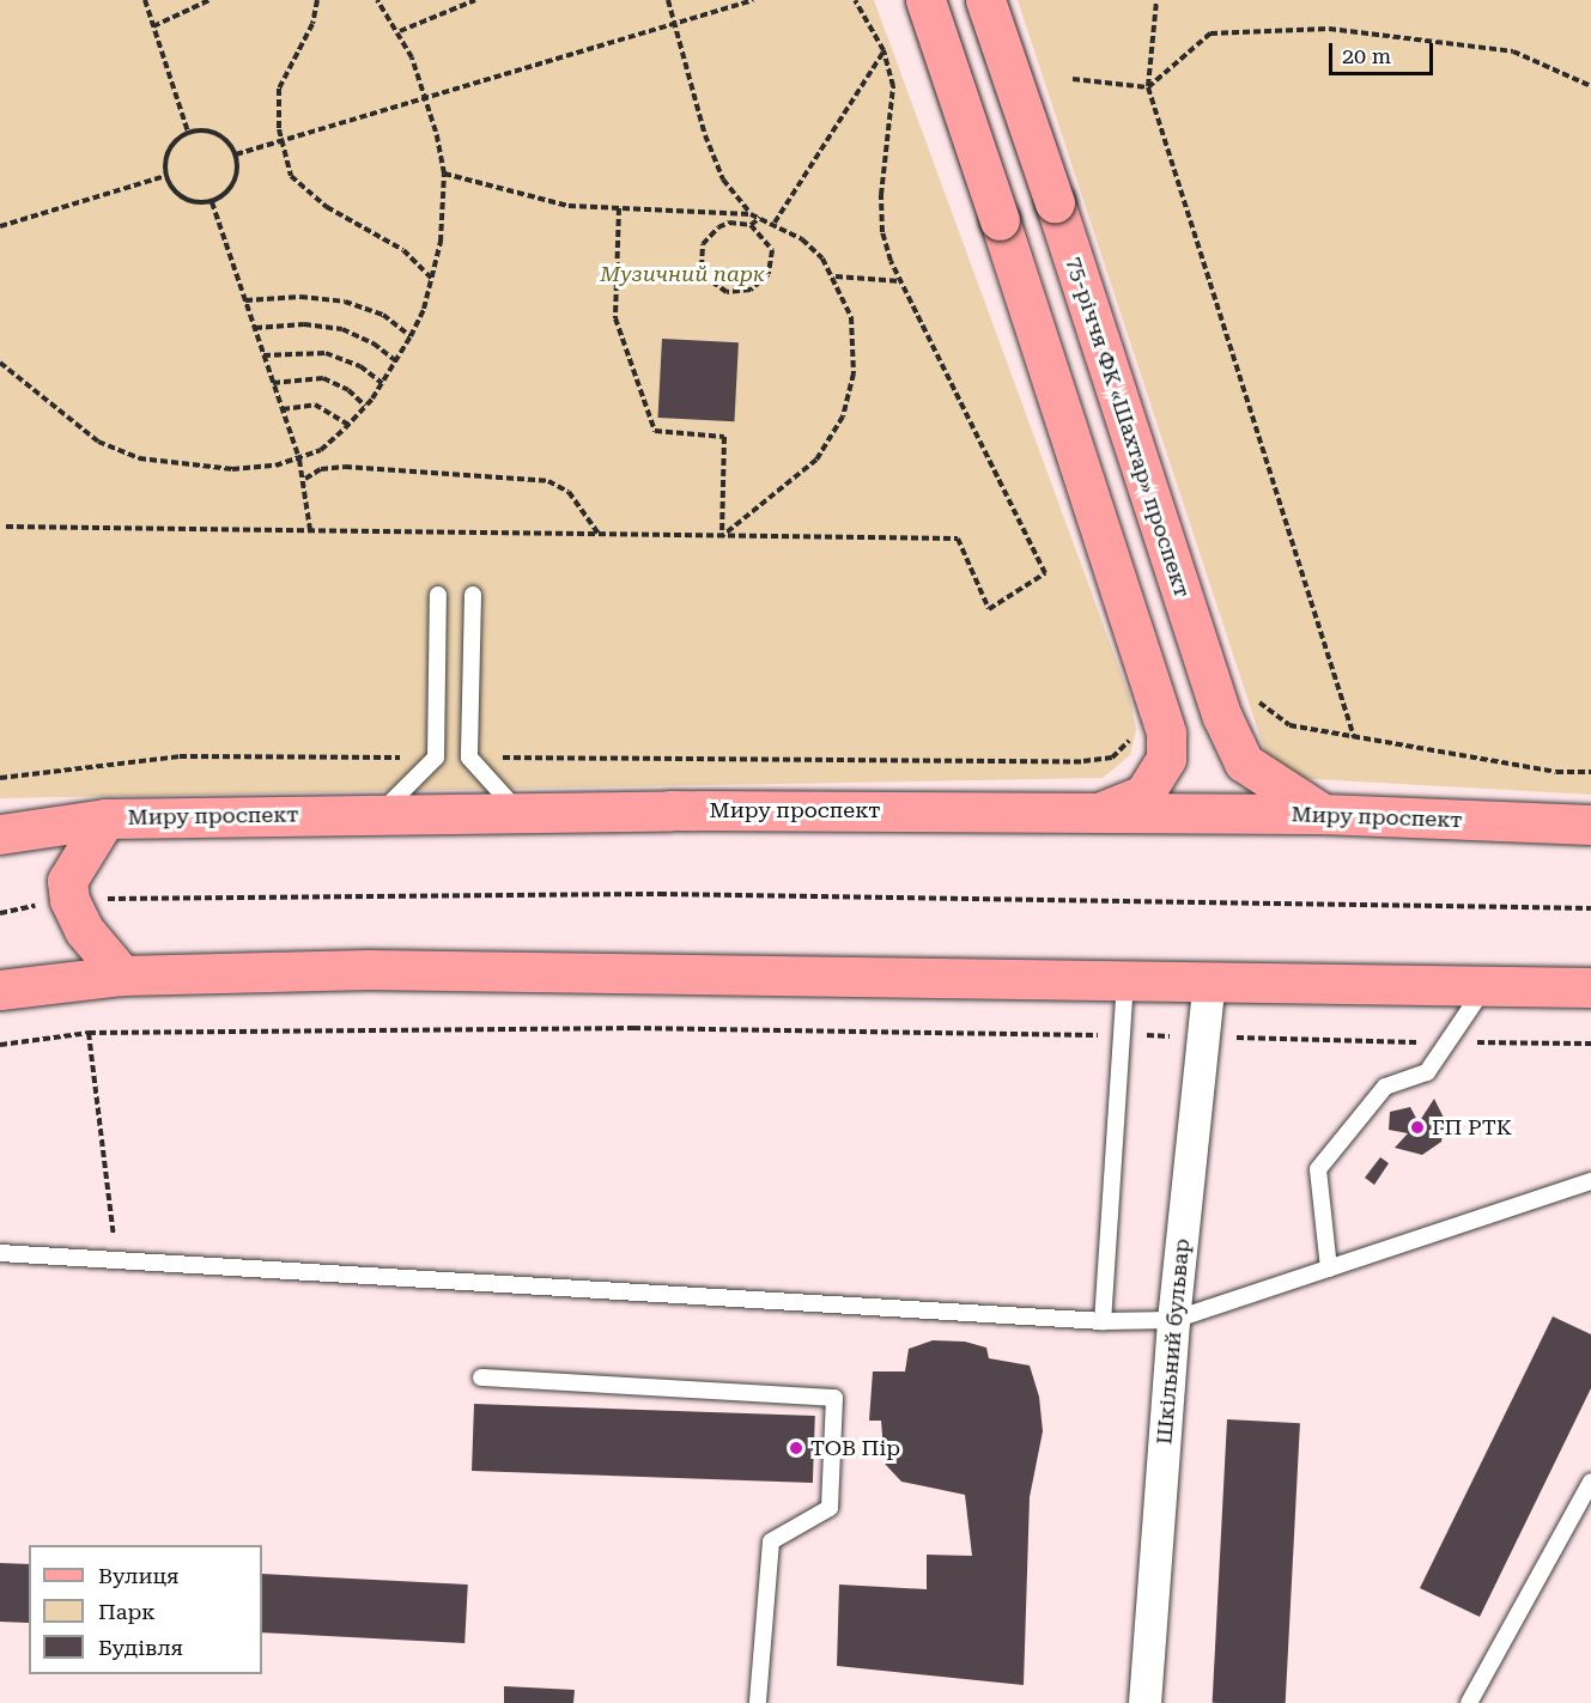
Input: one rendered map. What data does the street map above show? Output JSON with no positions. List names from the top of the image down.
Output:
{
  "streets": {
    "main road": ["75-річчя ФК «Шахтар» проспект", "Миру проспект"],
    "street": ["Шкільний бульвар"]
  },
  "crossings": [
    ["75-річчя ФК «Шахтар» проспект", "Миру проспект"]
  ],
  "parks": ["Музичний парк"],
  "places": ["ГП РТК", "ТОВ Пір"],
  "legend": ["Вулиця", "Парк", "Будівля"],
  "scale_bar": "20 m"
}
